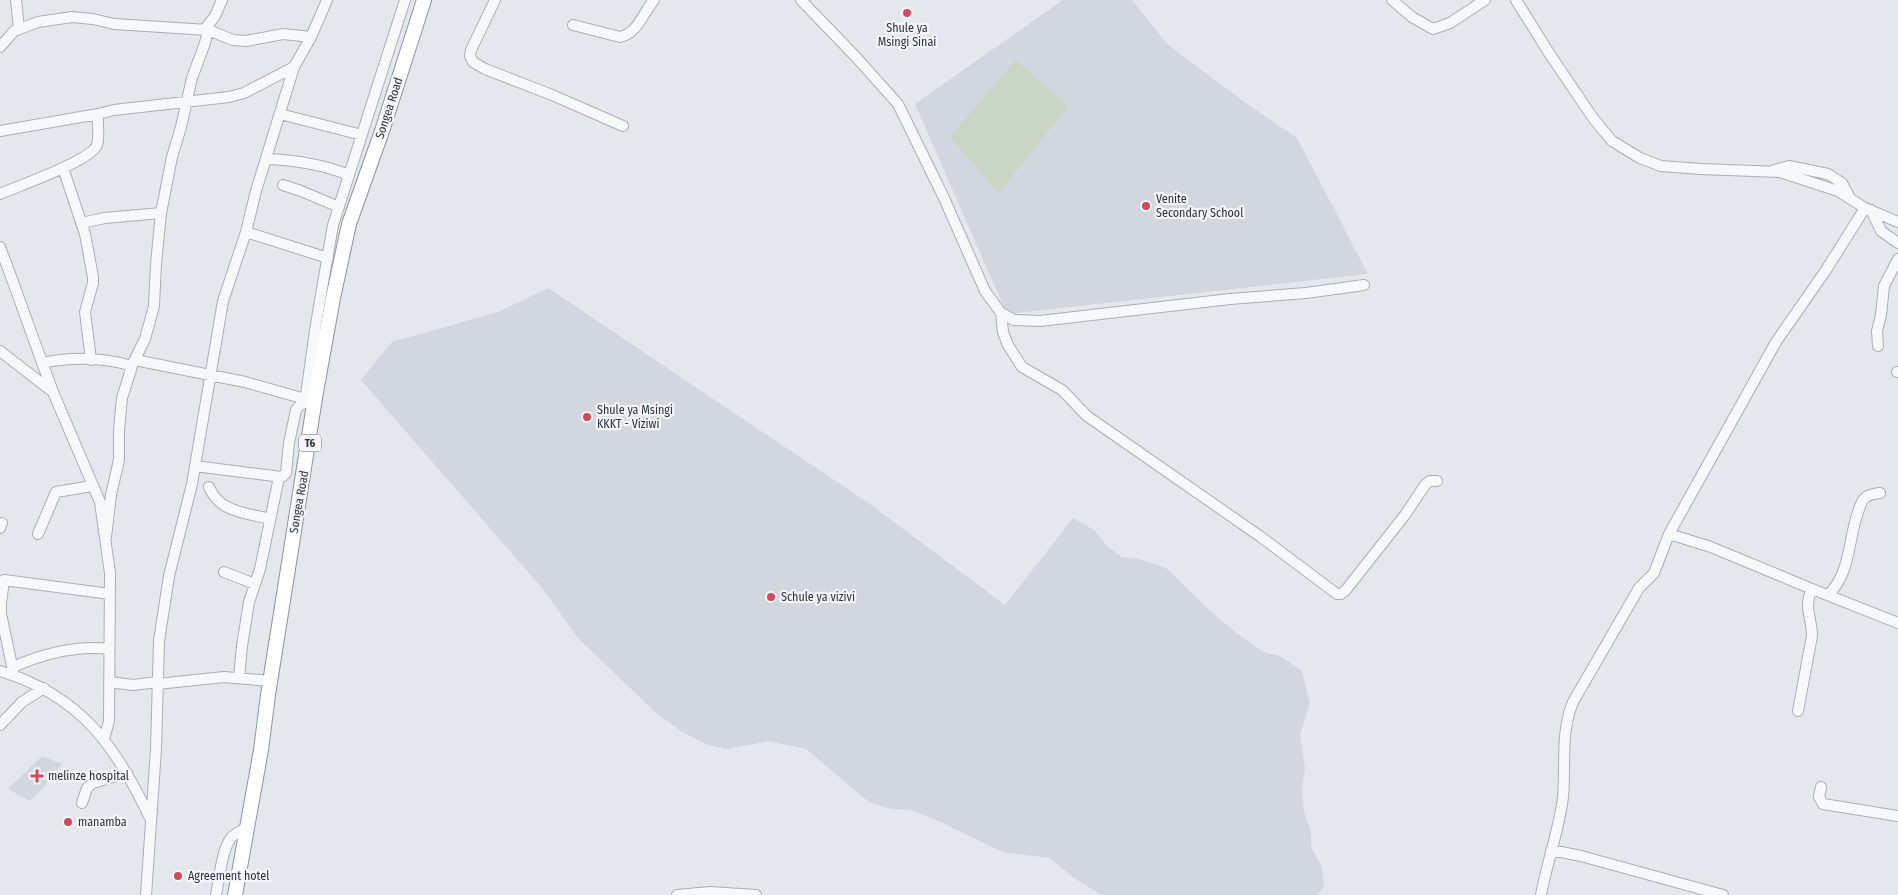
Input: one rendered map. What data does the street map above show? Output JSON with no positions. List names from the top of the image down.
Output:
{
  "streets": {
    "highway": ["Songea Road", "T6"]
  },
  "places": {
    "other": [
      "Shule ya Msingi Sinai",
      "Venite Secondary School",
      "Shule ya Msingi KKKT - Viziwi",
      "Schule ya vizivi",
      "manamba",
      "Agreement hotel"
    ],
    "health": ["melinze hospital"]
  }
}
